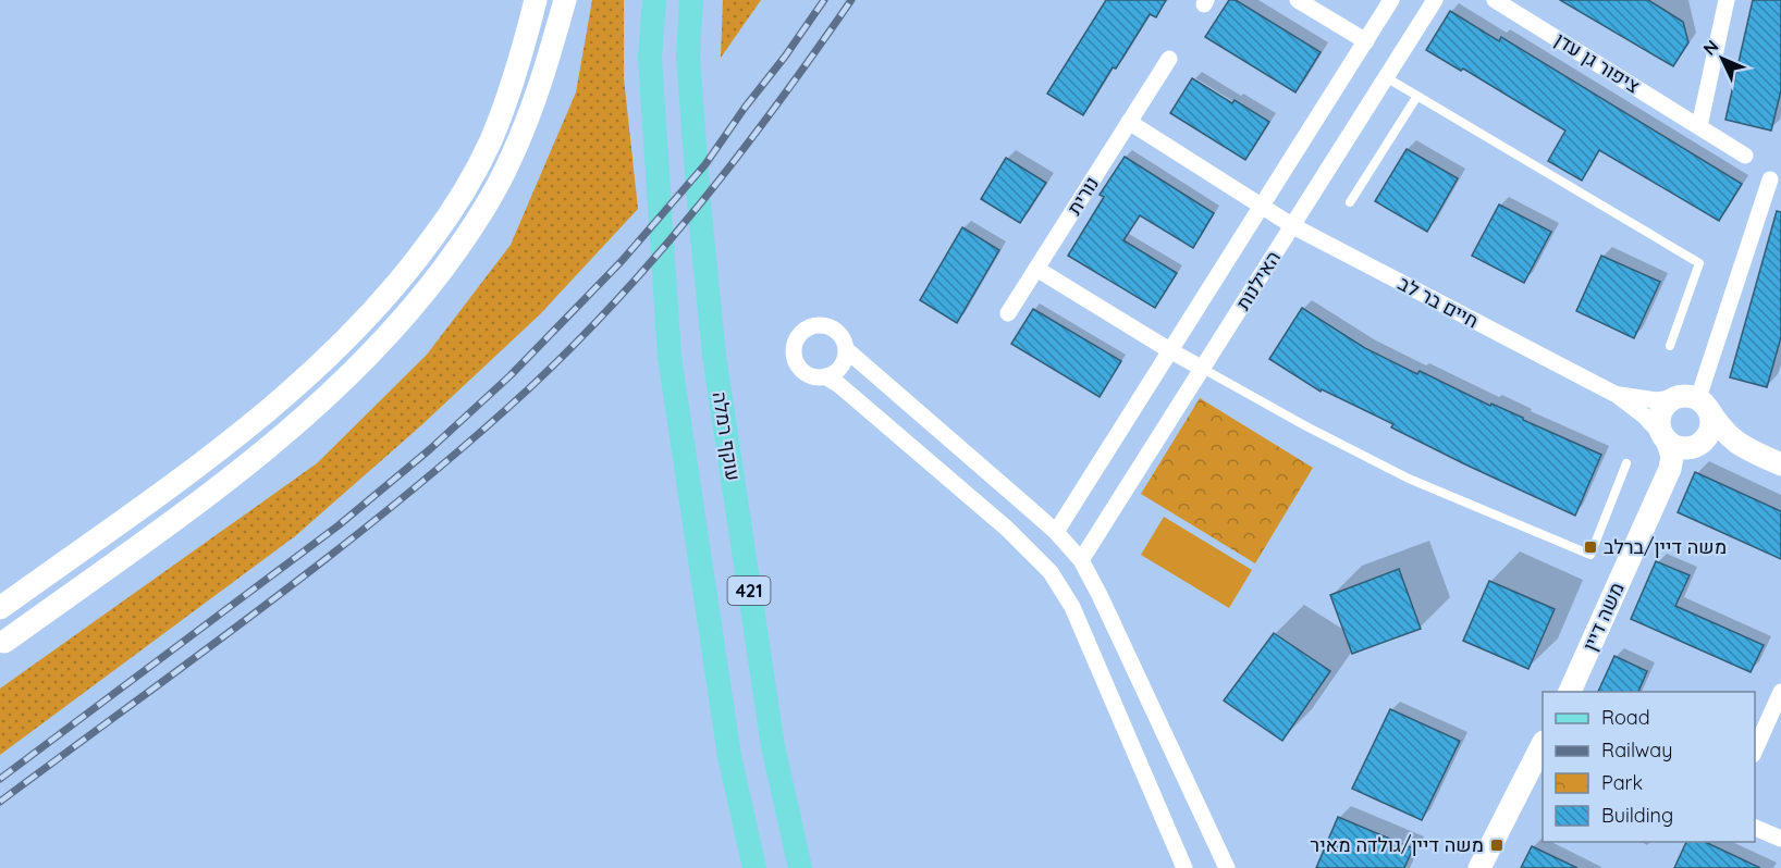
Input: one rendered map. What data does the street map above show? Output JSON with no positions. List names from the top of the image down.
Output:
{
  "streets": {
    "main road": ["עוקף רמלה", "421", "משה דיין"],
    "street": [
      "ציפור גן עדן",
      "נורית",
      "האילנות",
      "חיים בר לב"
    ]
  },
  "crossings": [
    ["האילנות", "חיים בר לב"],
    ["חיים בר לב", "משה דיין"]
  ],
  "places": {
    "transit": ["משה דיין/ברלב", "משה דיין/גולדה מאיר"]
  },
  "legend": [
    "Road",
    "Railway",
    "Park",
    "Building"
  ],
  "north": "top left"
}
